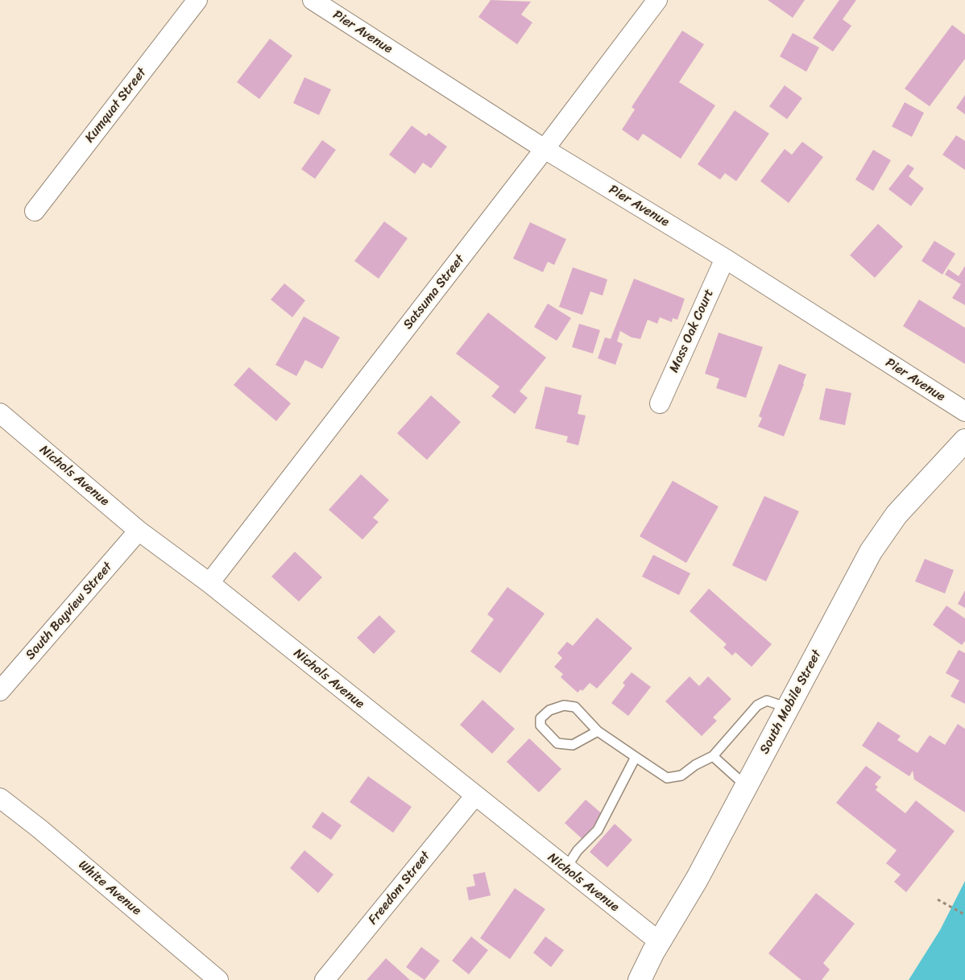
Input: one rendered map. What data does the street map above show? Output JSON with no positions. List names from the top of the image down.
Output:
{
  "streets": {
    "main road": ["South Mobile Street"],
    "street": [
      "Pier Avenue",
      "Kumquat Street",
      "Satsuma Street",
      "Moss Oak Court",
      "Nichols Avenue",
      "South Bayview Street",
      "White Avenue",
      "Freedom Street"
    ]
  },
  "crossings": [
    ["Pier Avenue", "Satsuma Street"],
    ["Pier Avenue", "Moss Oak Court"],
    ["Satsuma Street", "Nichols Avenue"],
    ["Nichols Avenue", "South Bayview Street"],
    ["Nichols Avenue", "South Mobile Street"],
    ["Nichols Avenue", "Freedom Street"]
  ]
}
